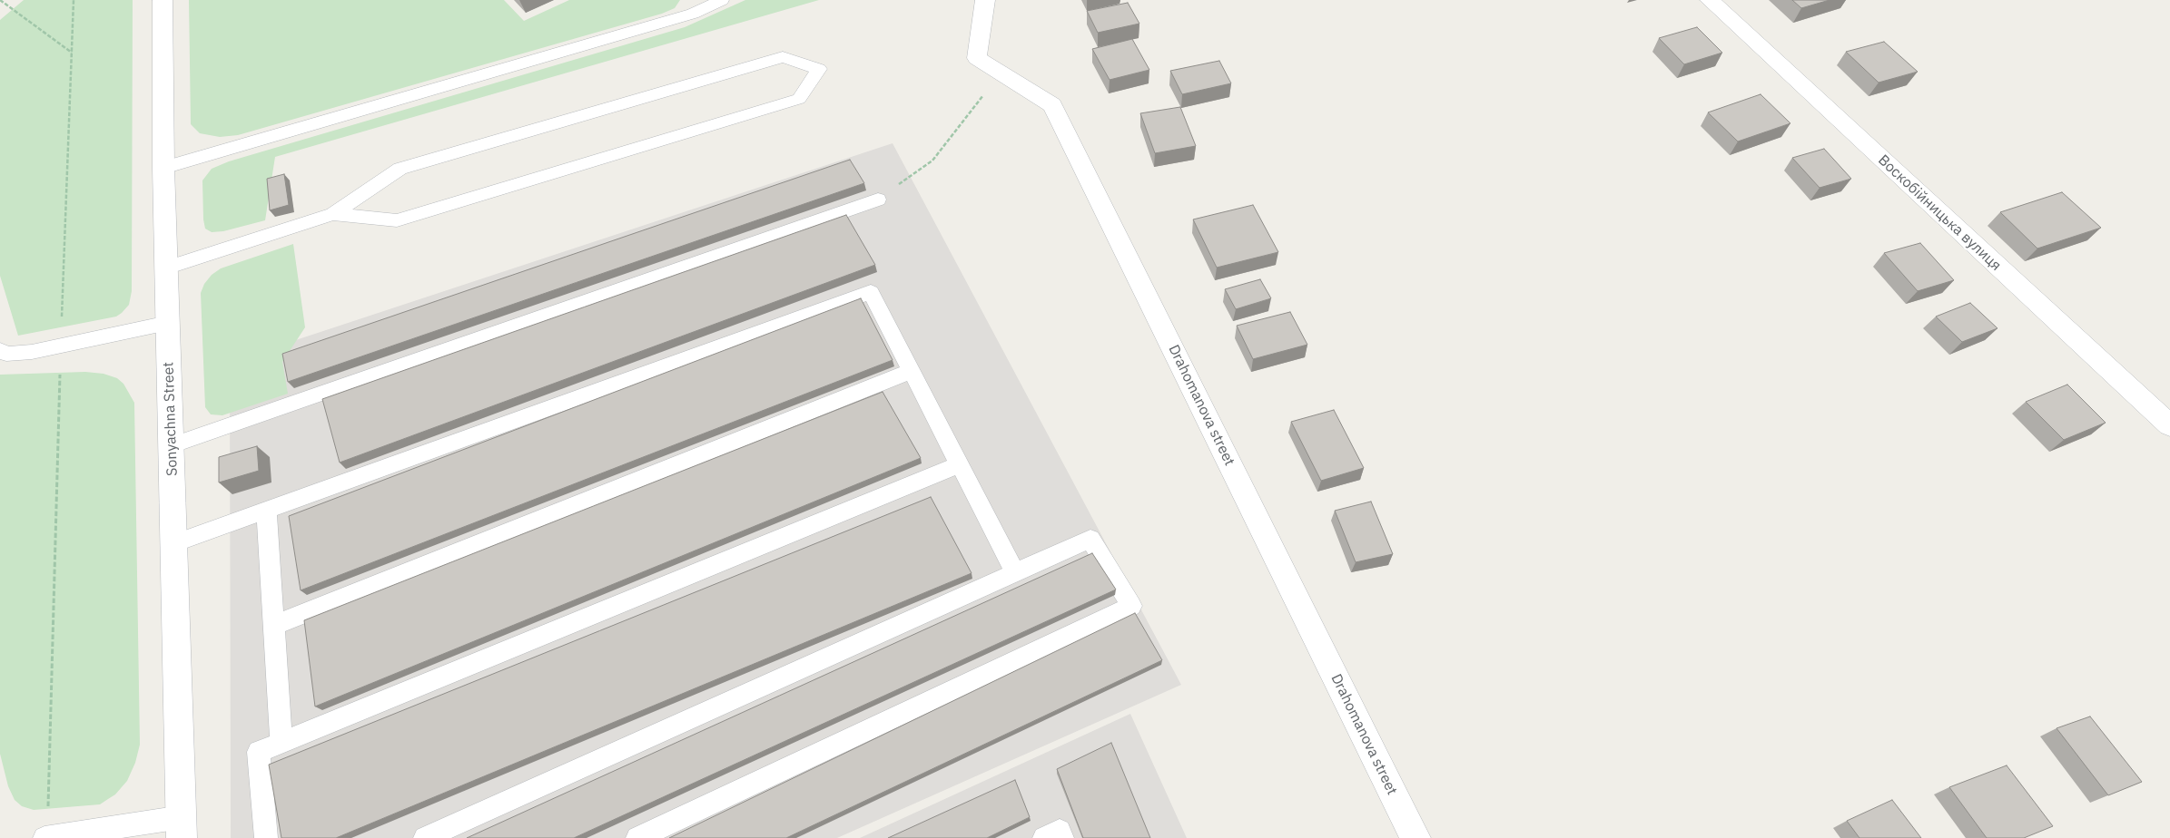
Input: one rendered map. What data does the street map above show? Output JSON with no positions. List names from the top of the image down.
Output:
{
  "streets": {
    "street": ["Воскобійницька вулиця", "Drahomanova street", "Sonyachna Street"]
  }
}
